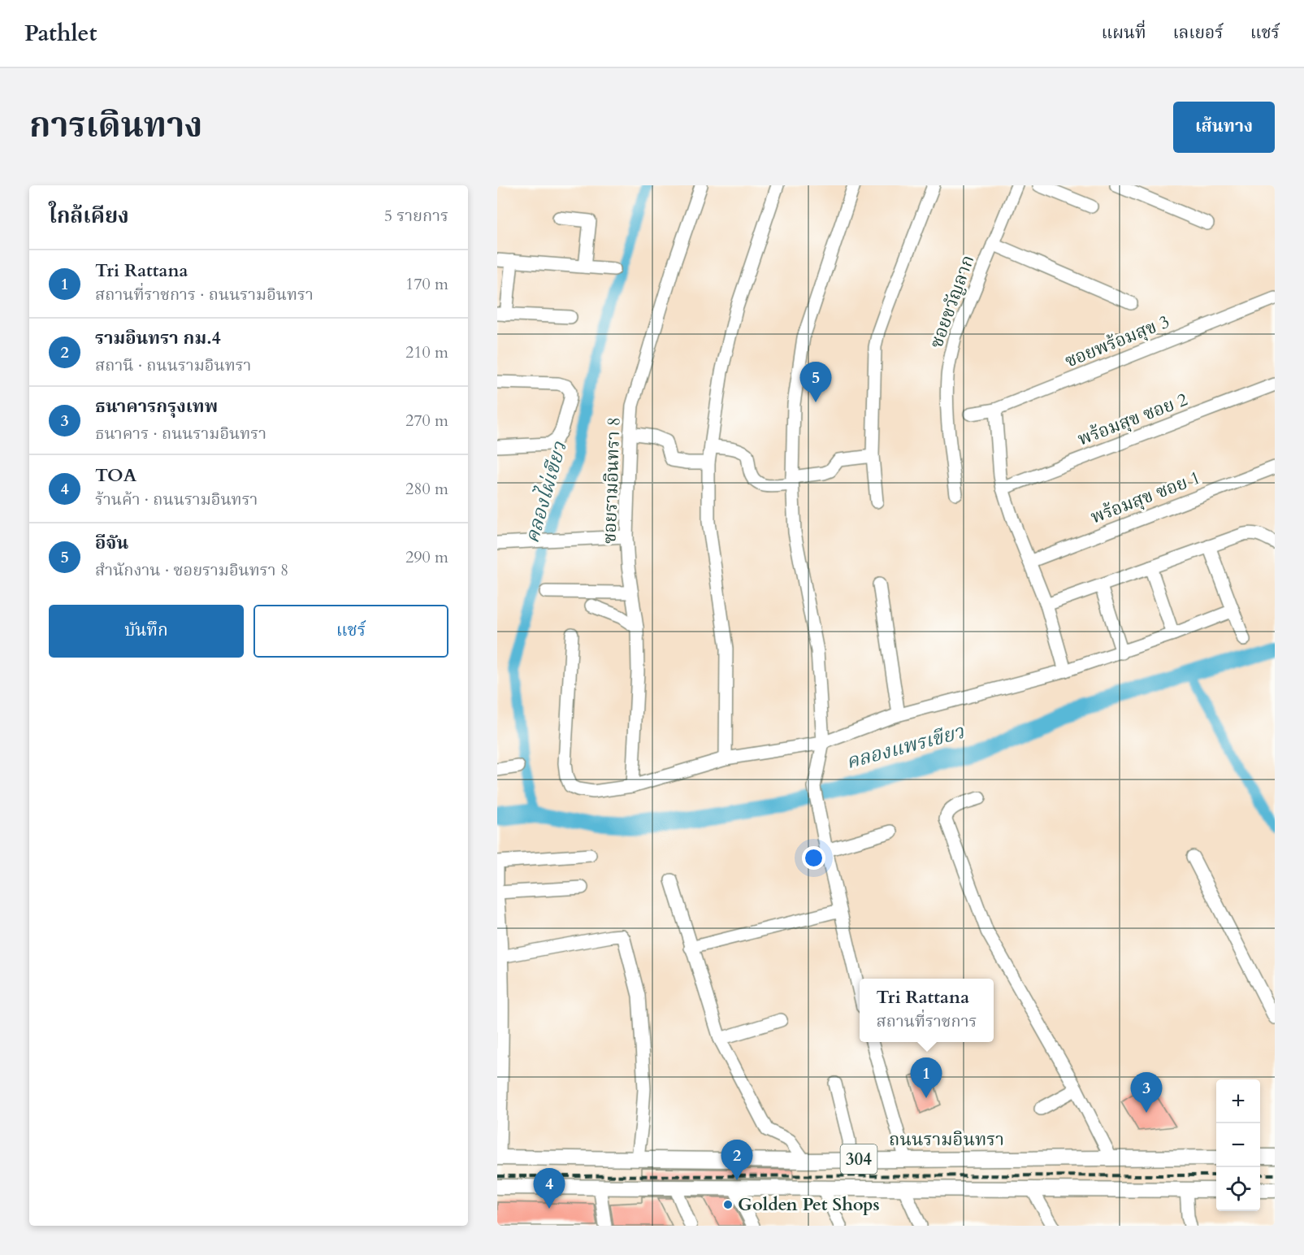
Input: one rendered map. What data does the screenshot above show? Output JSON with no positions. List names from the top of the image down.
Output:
{
  "streets": {
    "main road": ["ถนนรามอินทรา", "304"],
    "street": [
      "ซอยขวัญลาก",
      "ซอยพร้อมสุข 3",
      "พร้อมสุข ซอย 2",
      "ซอยรามอินทรา 8",
      "พร้อมสุข ซอย 1"
    ]
  },
  "water": ["คลองไผ่เขียว", "คลองแพรเขียว"],
  "places": ["Golden Pet Shops"],
  "page": {
    "header": "Pathlet",
    "nav": ["แผนที่", "เลเยอร์", "แชร์"],
    "title": "การเดินทาง",
    "buttons": [
      "เส้นทาง",
      ["บันทึก", "แชร์"]
    ],
    "heading": ["ใกล้เคียง", "5 รายการ"],
    "list": [
      {
        "mark": "1",
        "name": "Tri Rattana",
        "note": "สถานที่ราชการ · ถนนรามอินทรา",
        "value": "170 m"
      },
      {
        "mark": "2",
        "name": "รามอินทรา กม.4",
        "note": "สถานี · ถนนรามอินทรา",
        "value": "210 m"
      },
      {
        "mark": "3",
        "name": "ธนาคารกรุงเทพ",
        "note": "ธนาคาร · ถนนรามอินทรา",
        "value": "270 m"
      },
      {
        "mark": "4",
        "name": "TOA",
        "note": "ร้านค้า · ถนนรามอินทรา",
        "value": "280 m"
      },
      {
        "mark": "5",
        "name": "อีจัน",
        "note": "สำนักงาน · ซอยรามอินทรา 8",
        "value": "290 m"
      }
    ],
    "pins": [
      "5",
      "1",
      "3",
      "2",
      "4"
    ],
    "popup": ["Tri Rattana", "สถานที่ราชการ"],
    "map_buttons": ["+", "−"]
  }
}
